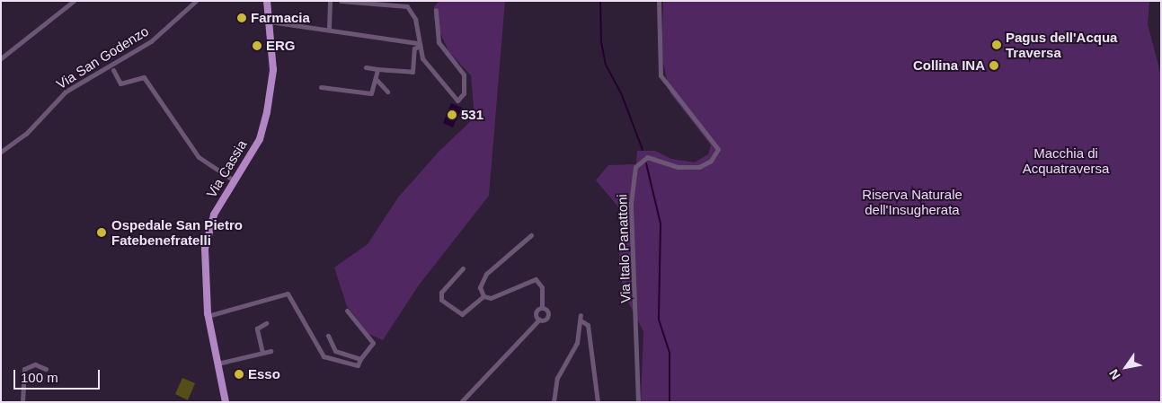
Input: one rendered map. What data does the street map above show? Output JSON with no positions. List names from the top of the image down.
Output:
{
  "streets": {
    "main road": ["Via Cassia"],
    "street": ["Via San Godenzo", "Via Italo Panattoni"]
  },
  "parks": ["Macchia di Acquatraversa", "Riserva Naturale dell'Insugherata"],
  "places": [
    "Farmacia",
    "Pagus dell'Acqua Traversa",
    "ERG",
    "Collina INA",
    "531",
    "Ospedale San Pietro Fatebenefratelli",
    "Esso"
  ],
  "scale_bar": "100 m",
  "north": "bottom left"
}
